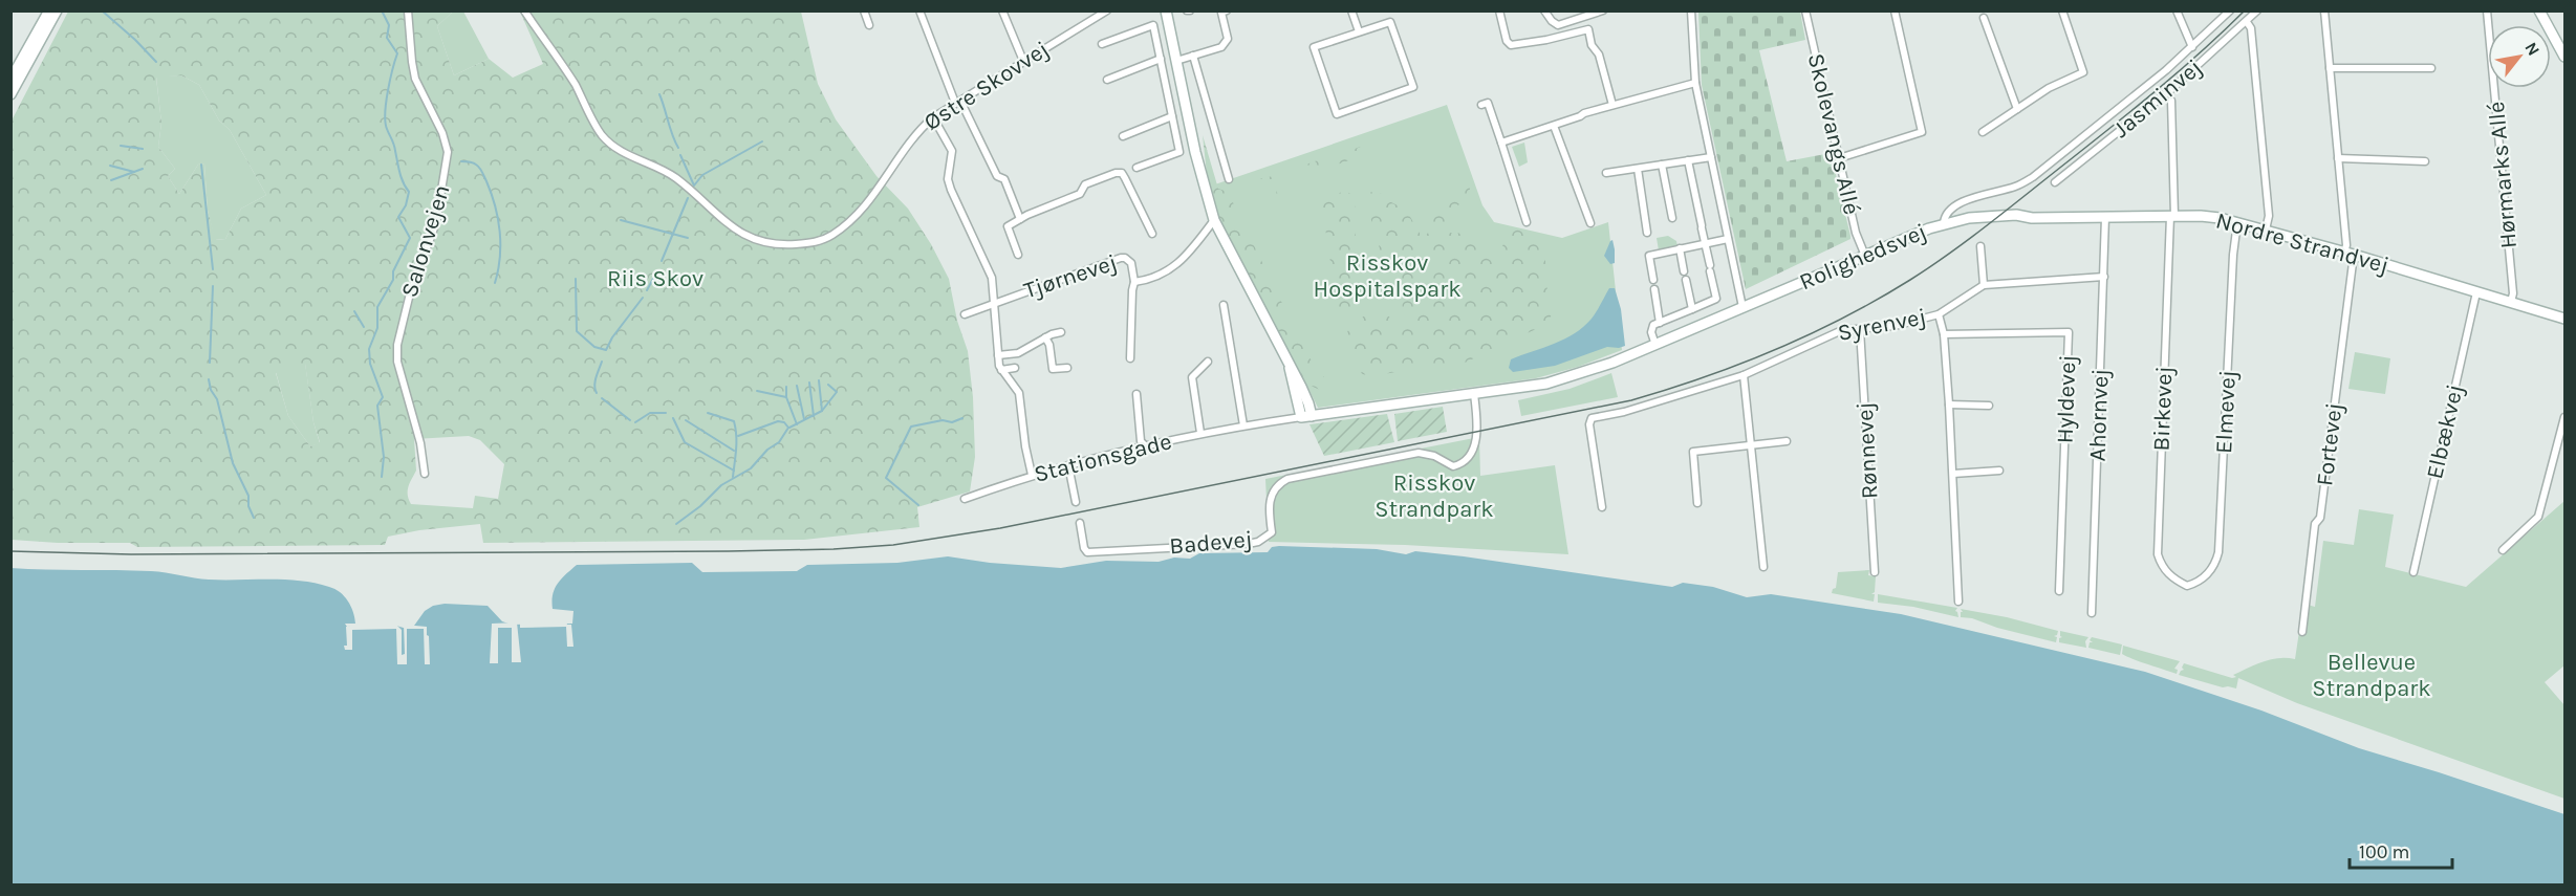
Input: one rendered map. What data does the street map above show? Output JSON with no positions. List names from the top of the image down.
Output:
{
  "streets": {
    "street": [
      "Østre Skovvej",
      "Jasminvej",
      "Skolevangs Allé",
      "Hørmarks Allé",
      "Salonvejen",
      "Nordre Strandvej",
      "Rolighedsvej",
      "Tjørnevej",
      "Syrenvej",
      "Hyldevej",
      "Birkevej",
      "Elmevej",
      "Ahornvej",
      "Elbækvej",
      "Fortevej",
      "Rønnevej",
      "Stationsgade",
      "Badevej"
    ]
  },
  "crossings": [
    ["Skolevangs Allé", "Rolighedsvej"],
    ["Hørmarks Allé", "Nordre Strandvej"],
    ["Nordre Strandvej", "Rolighedsvej"],
    ["Nordre Strandvej", "Birkevej"],
    ["Nordre Strandvej", "Elmevej"],
    ["Nordre Strandvej", "Ahornvej"],
    ["Nordre Strandvej", "Elbækvej"],
    ["Nordre Strandvej", "Fortevej"],
    ["Rolighedsvej", "Stationsgade"],
    ["Rolighedsvej", "Badevej"],
    ["Syrenvej", "Ahornvej"],
    ["Syrenvej", "Rønnevej"],
    ["Birkevej", "Elmevej"]
  ],
  "parks": [
    "Risskov Hospitalspark",
    "Riis Skov",
    "Risskov Strandpark",
    "Bellevue Strandpark"
  ],
  "scale_bar": "100 m",
  "north": "top right"
}
